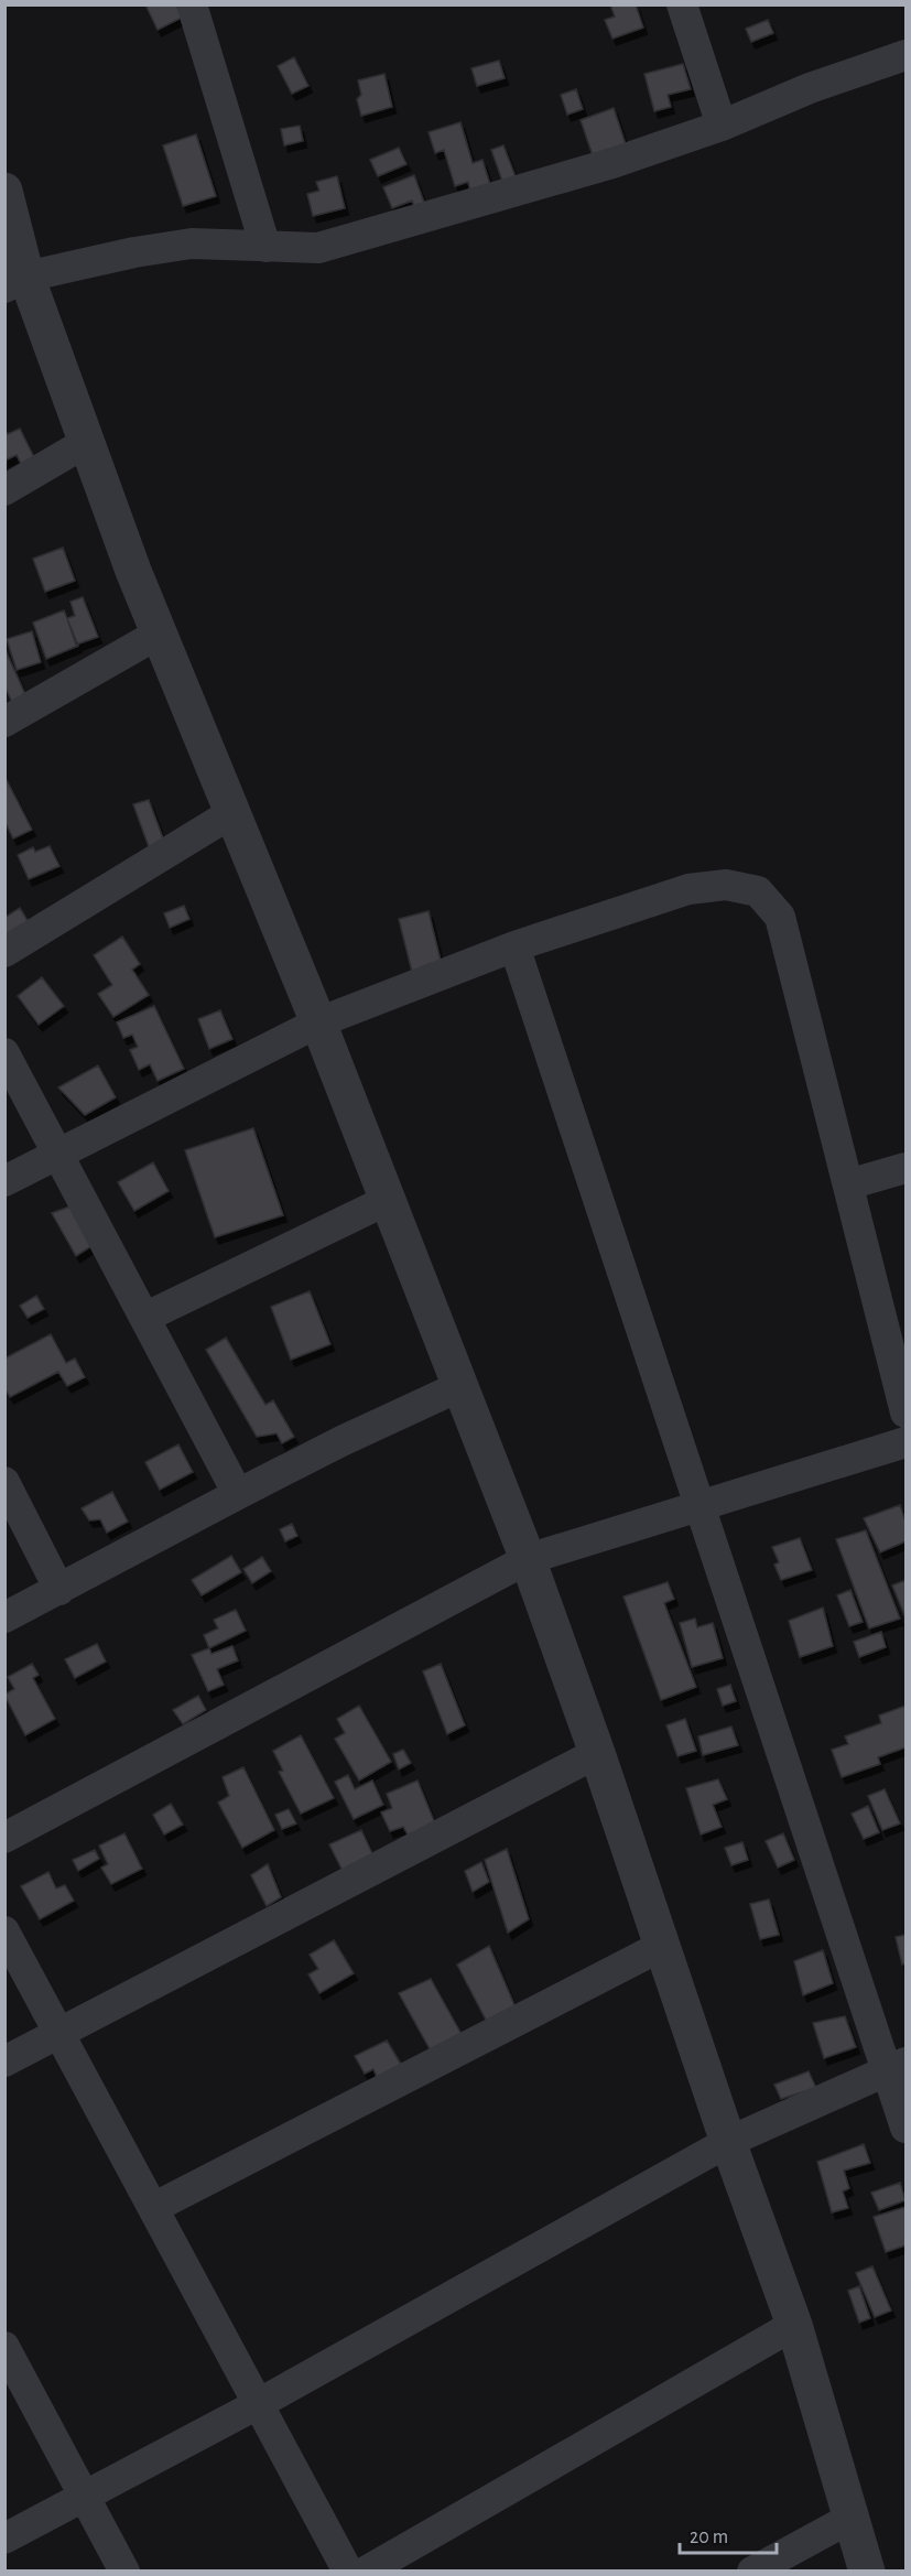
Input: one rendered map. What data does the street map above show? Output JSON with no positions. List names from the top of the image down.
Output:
{
  "scale_bar": "20 m"
}
